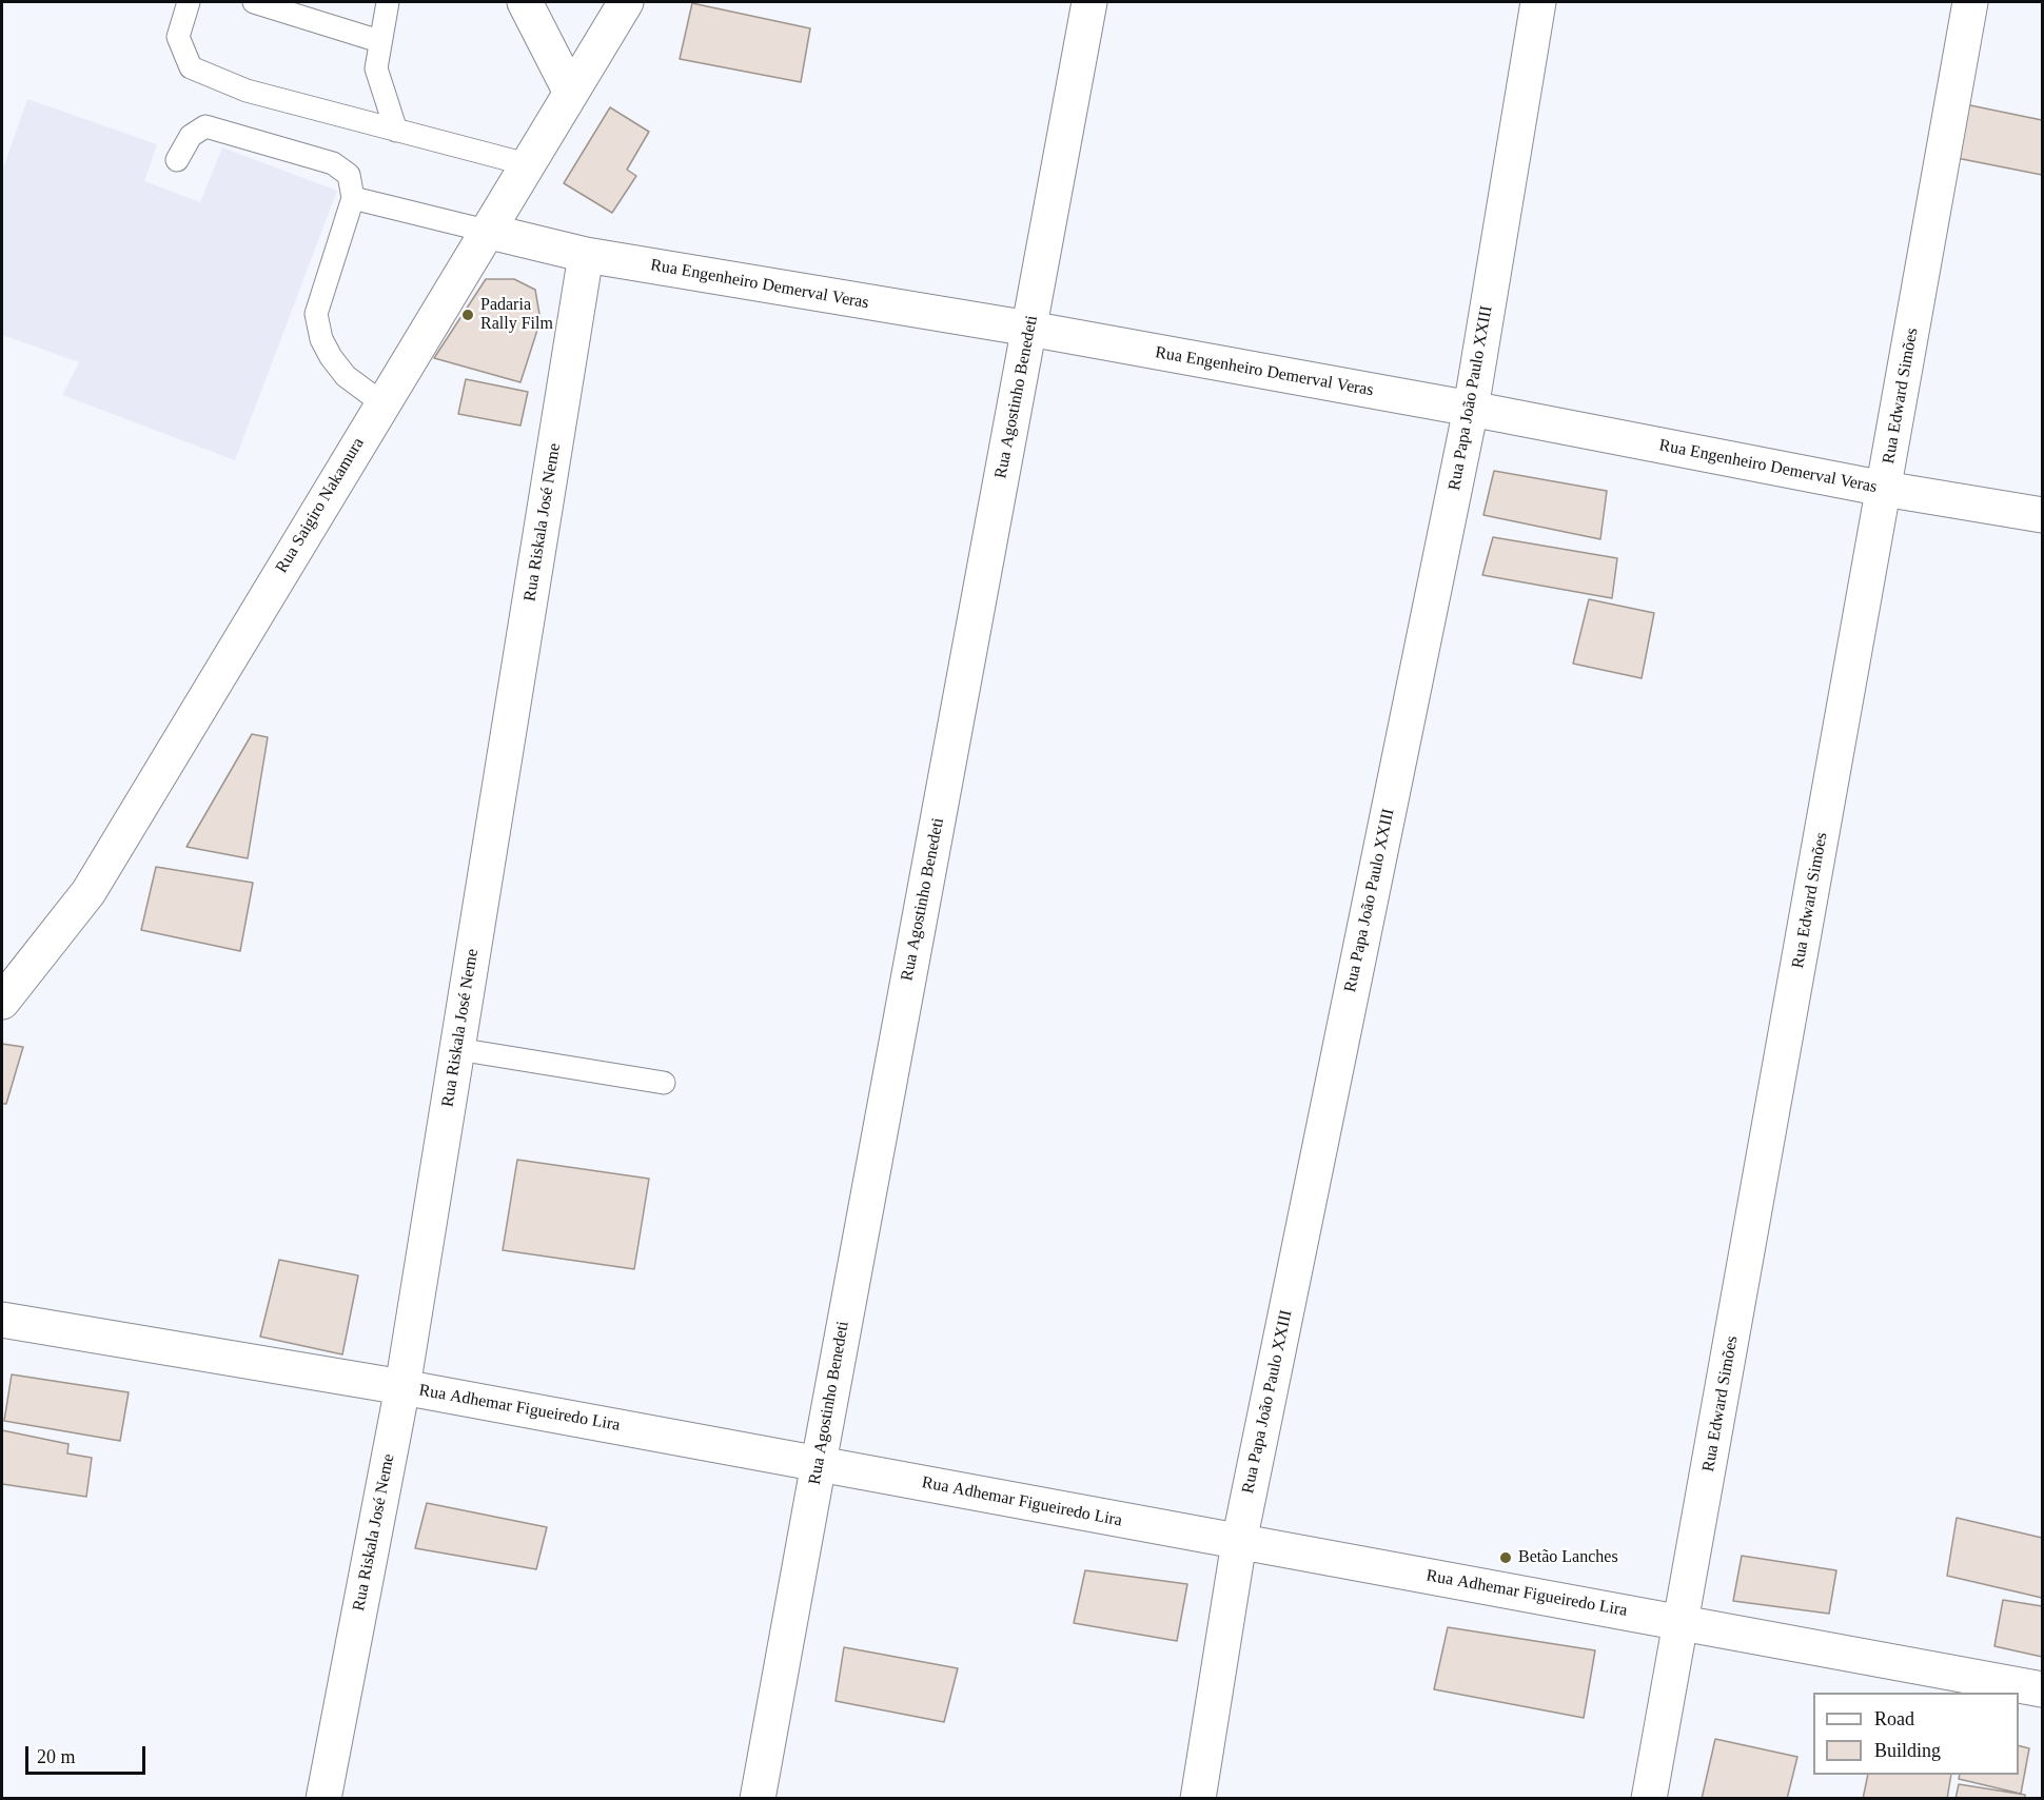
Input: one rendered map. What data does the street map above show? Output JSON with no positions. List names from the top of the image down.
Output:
{
  "streets": {
    "street": [
      "Rua Engenheiro Demerval Veras",
      "Rua Edward Simões",
      "Rua Agostinho Benedeti",
      "Rua Papa João Paulo XXIII",
      "Rua Saigiro Nakamura",
      "Rua Riskala José Neme",
      "Rua Adhemar Figueiredo Lira"
    ]
  },
  "crossings": [
    ["Rua Engenheiro Demerval Veras", "Rua Edward Simões"],
    ["Rua Engenheiro Demerval Veras", "Rua Agostinho Benedeti"],
    ["Rua Engenheiro Demerval Veras", "Rua Papa João Paulo XXIII"],
    ["Rua Engenheiro Demerval Veras", "Rua Saigiro Nakamura"],
    ["Rua Engenheiro Demerval Veras", "Rua Riskala José Neme"],
    ["Rua Edward Simões", "Rua Adhemar Figueiredo Lira"],
    ["Rua Agostinho Benedeti", "Rua Adhemar Figueiredo Lira"],
    ["Rua Papa João Paulo XXIII", "Rua Adhemar Figueiredo Lira"],
    ["Rua Riskala José Neme", "Rua Adhemar Figueiredo Lira"]
  ],
  "places": ["Padaria Rally Film", "Betão Lanches"],
  "legend": ["Road", "Building"],
  "scale_bar": "20 m"
}
